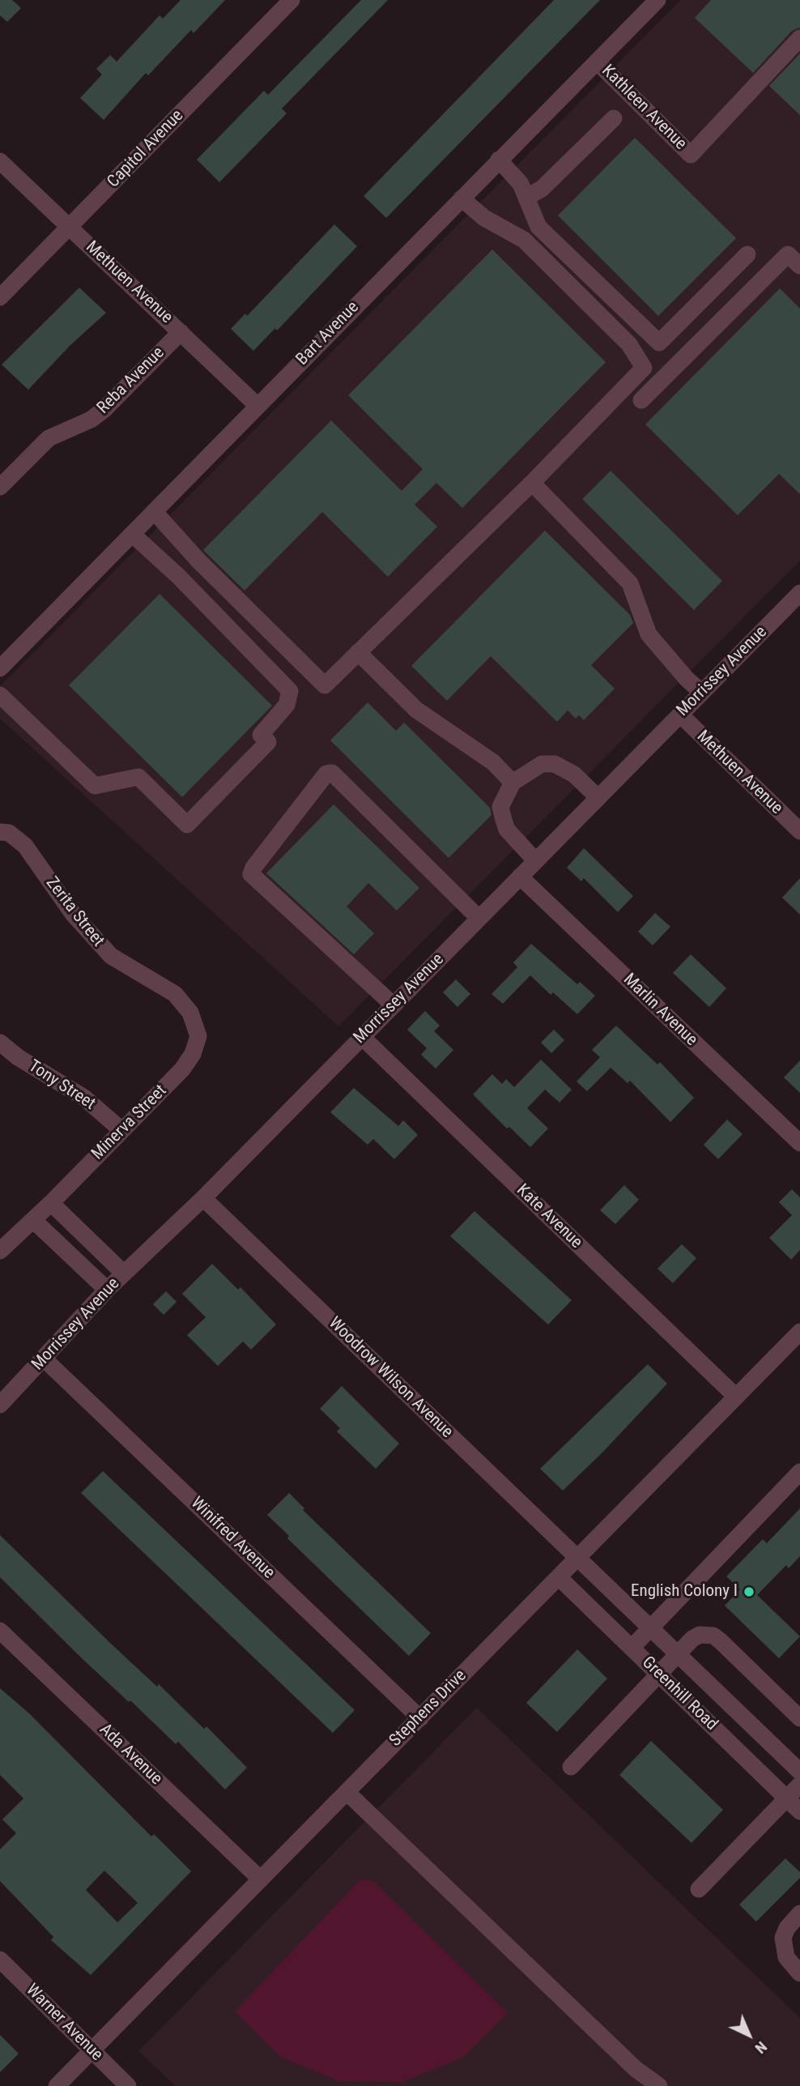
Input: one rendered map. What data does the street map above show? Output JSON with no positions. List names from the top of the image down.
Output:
{
  "streets": {
    "street": [
      "Kathleen Avenue",
      "Capitol Avenue",
      "Methuen Avenue",
      "Bart Avenue",
      "Reba Avenue",
      "Morrissey Avenue",
      "Zerita Street",
      "Marlin Avenue",
      "Tony Street",
      "Minerva Street",
      "Kate Avenue",
      "Woodrow Wilson Avenue",
      "Winifred Avenue",
      "Greenhill Road",
      "Stephens Drive",
      "Ada Avenue",
      "Warner Avenue"
    ]
  },
  "crossings": [
    ["Kathleen Avenue", "Bart Avenue"],
    ["Capitol Avenue", "Methuen Avenue"],
    ["Methuen Avenue", "Bart Avenue"],
    ["Methuen Avenue", "Reba Avenue"],
    ["Methuen Avenue", "Morrissey Avenue"],
    ["Morrissey Avenue", "Marlin Avenue"],
    ["Morrissey Avenue", "Kate Avenue"],
    ["Morrissey Avenue", "Woodrow Wilson Avenue"],
    ["Morrissey Avenue", "Winifred Avenue"],
    ["Zerita Street", "Minerva Street"],
    ["Tony Street", "Minerva Street"],
    ["Kate Avenue", "Stephens Drive"],
    ["Woodrow Wilson Avenue", "Greenhill Road"],
    ["Woodrow Wilson Avenue", "Stephens Drive"],
    ["Winifred Avenue", "Stephens Drive"],
    ["Greenhill Road", "Stephens Drive"],
    ["Stephens Drive", "Ada Avenue"],
    ["Stephens Drive", "Warner Avenue"]
  ],
  "places": ["English Colony I"],
  "north": "bottom right"
}
